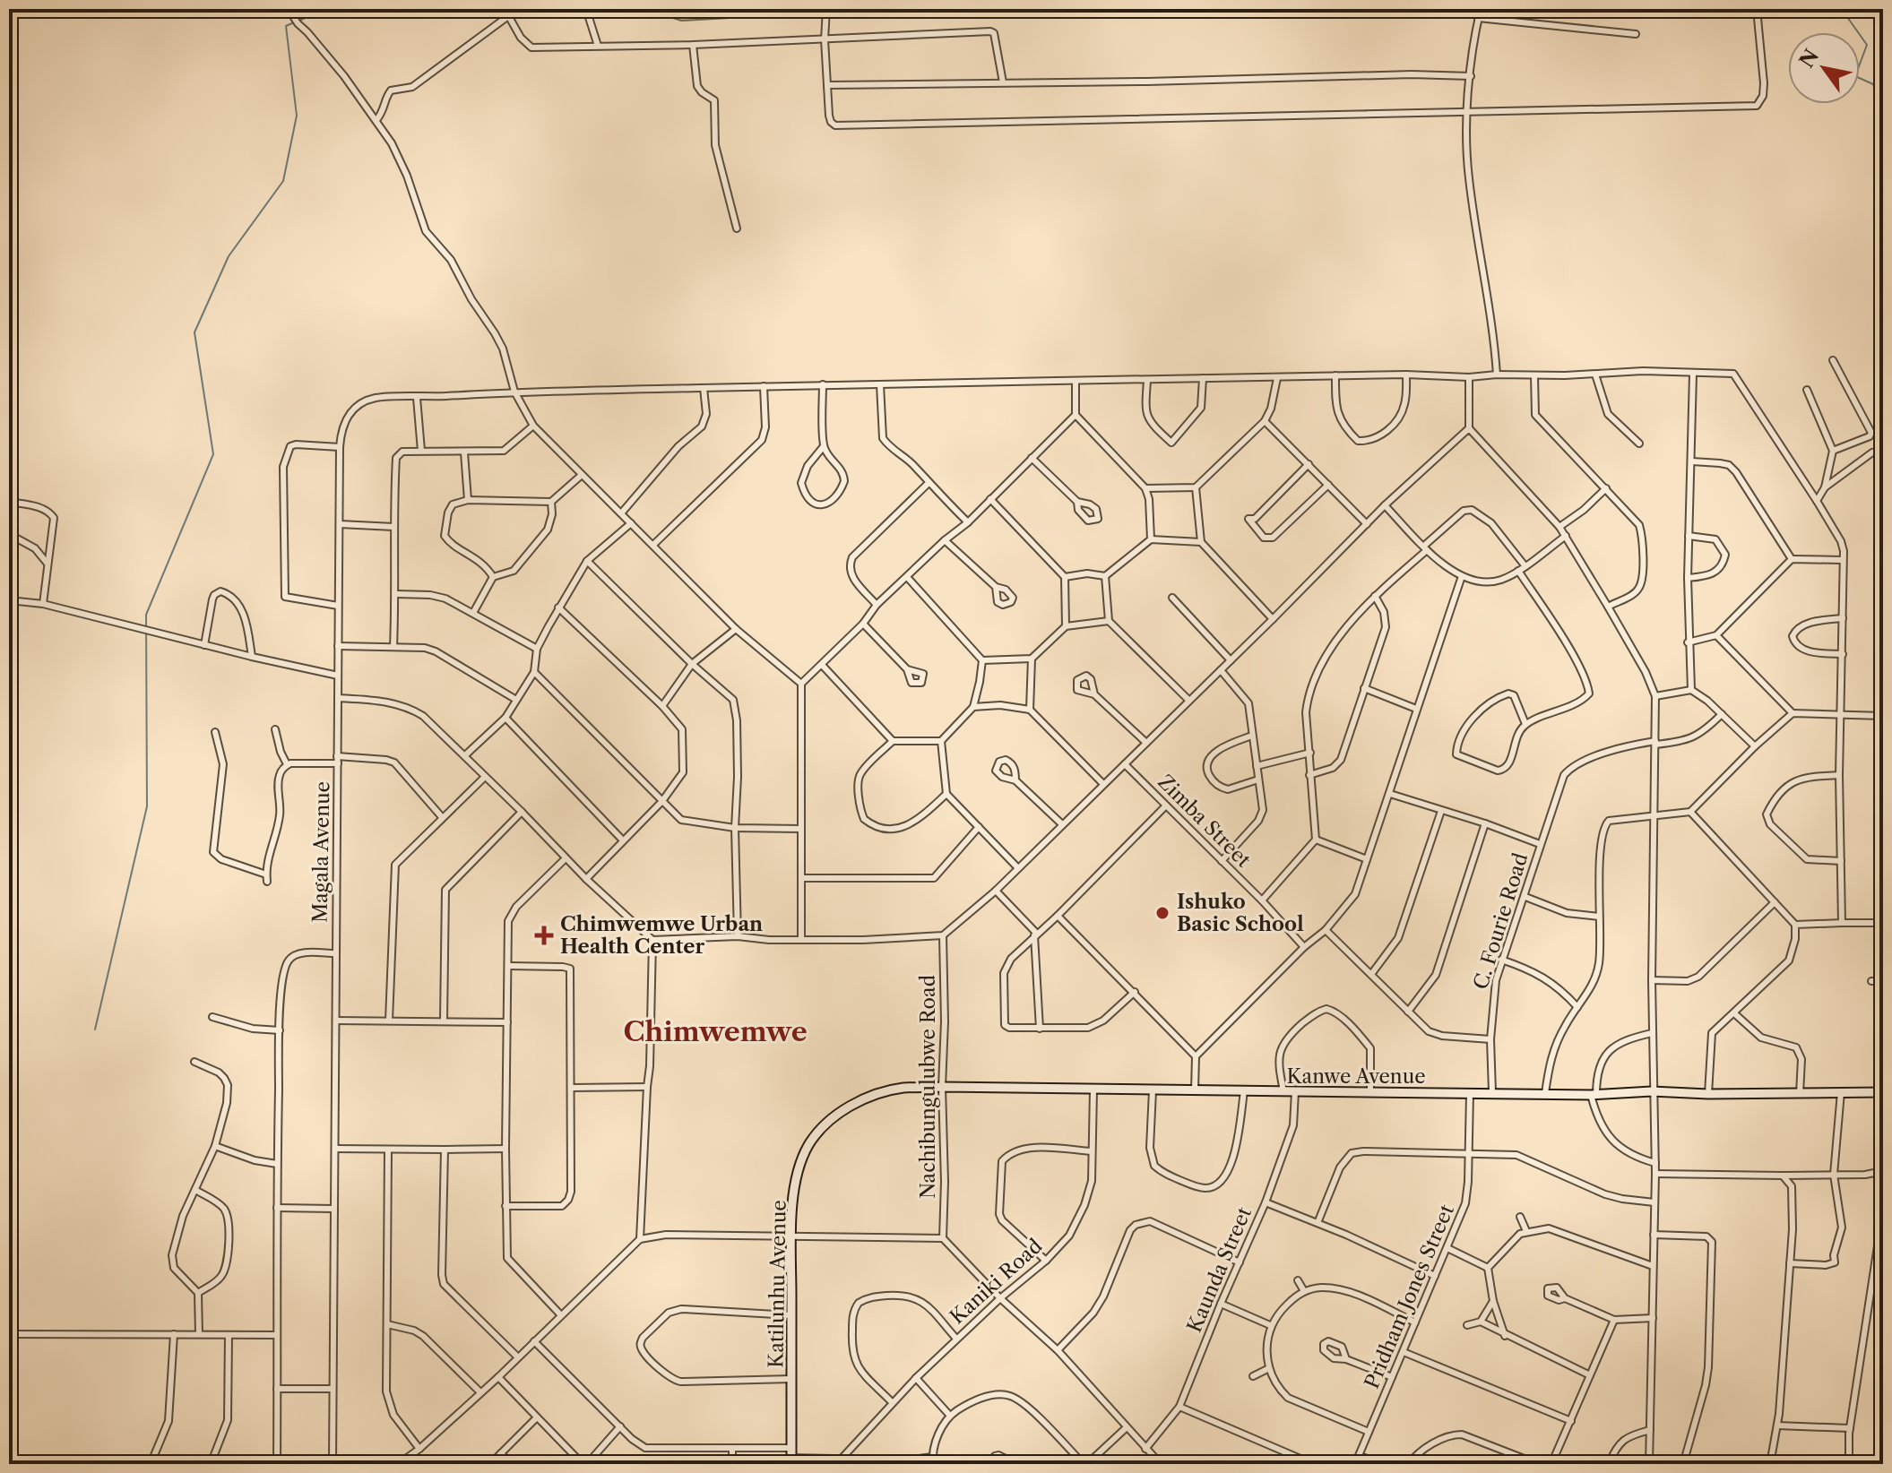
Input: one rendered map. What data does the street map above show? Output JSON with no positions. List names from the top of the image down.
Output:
{
  "streets": {
    "main road": ["Kanwe Avenue", "Katilunhu Avenue"],
    "street": [
      "Zimba Street",
      "Magala Avenue",
      "C. Fourie Road",
      "Nachibungulubwe Road",
      "Kaunda Street",
      "Kaniki Road",
      "Pridham Jones Street"
    ]
  },
  "crossings": [
    ["C. Fourie Road", "Kanwe Avenue"],
    ["Kanwe Avenue", "Nachibungulubwe Road"],
    ["Kanwe Avenue", "Kaunda Street"],
    ["Kanwe Avenue", "Kaniki Road"],
    ["Kanwe Avenue", "Katilunhu Avenue"],
    ["Kanwe Avenue", "Pridham Jones Street"]
  ],
  "districts": ["Chimwemwe"],
  "places": {
    "other": ["Ishuko Basic School"],
    "health": ["Chimwemwe Urban Health Center"]
  },
  "north": "top left"
}
